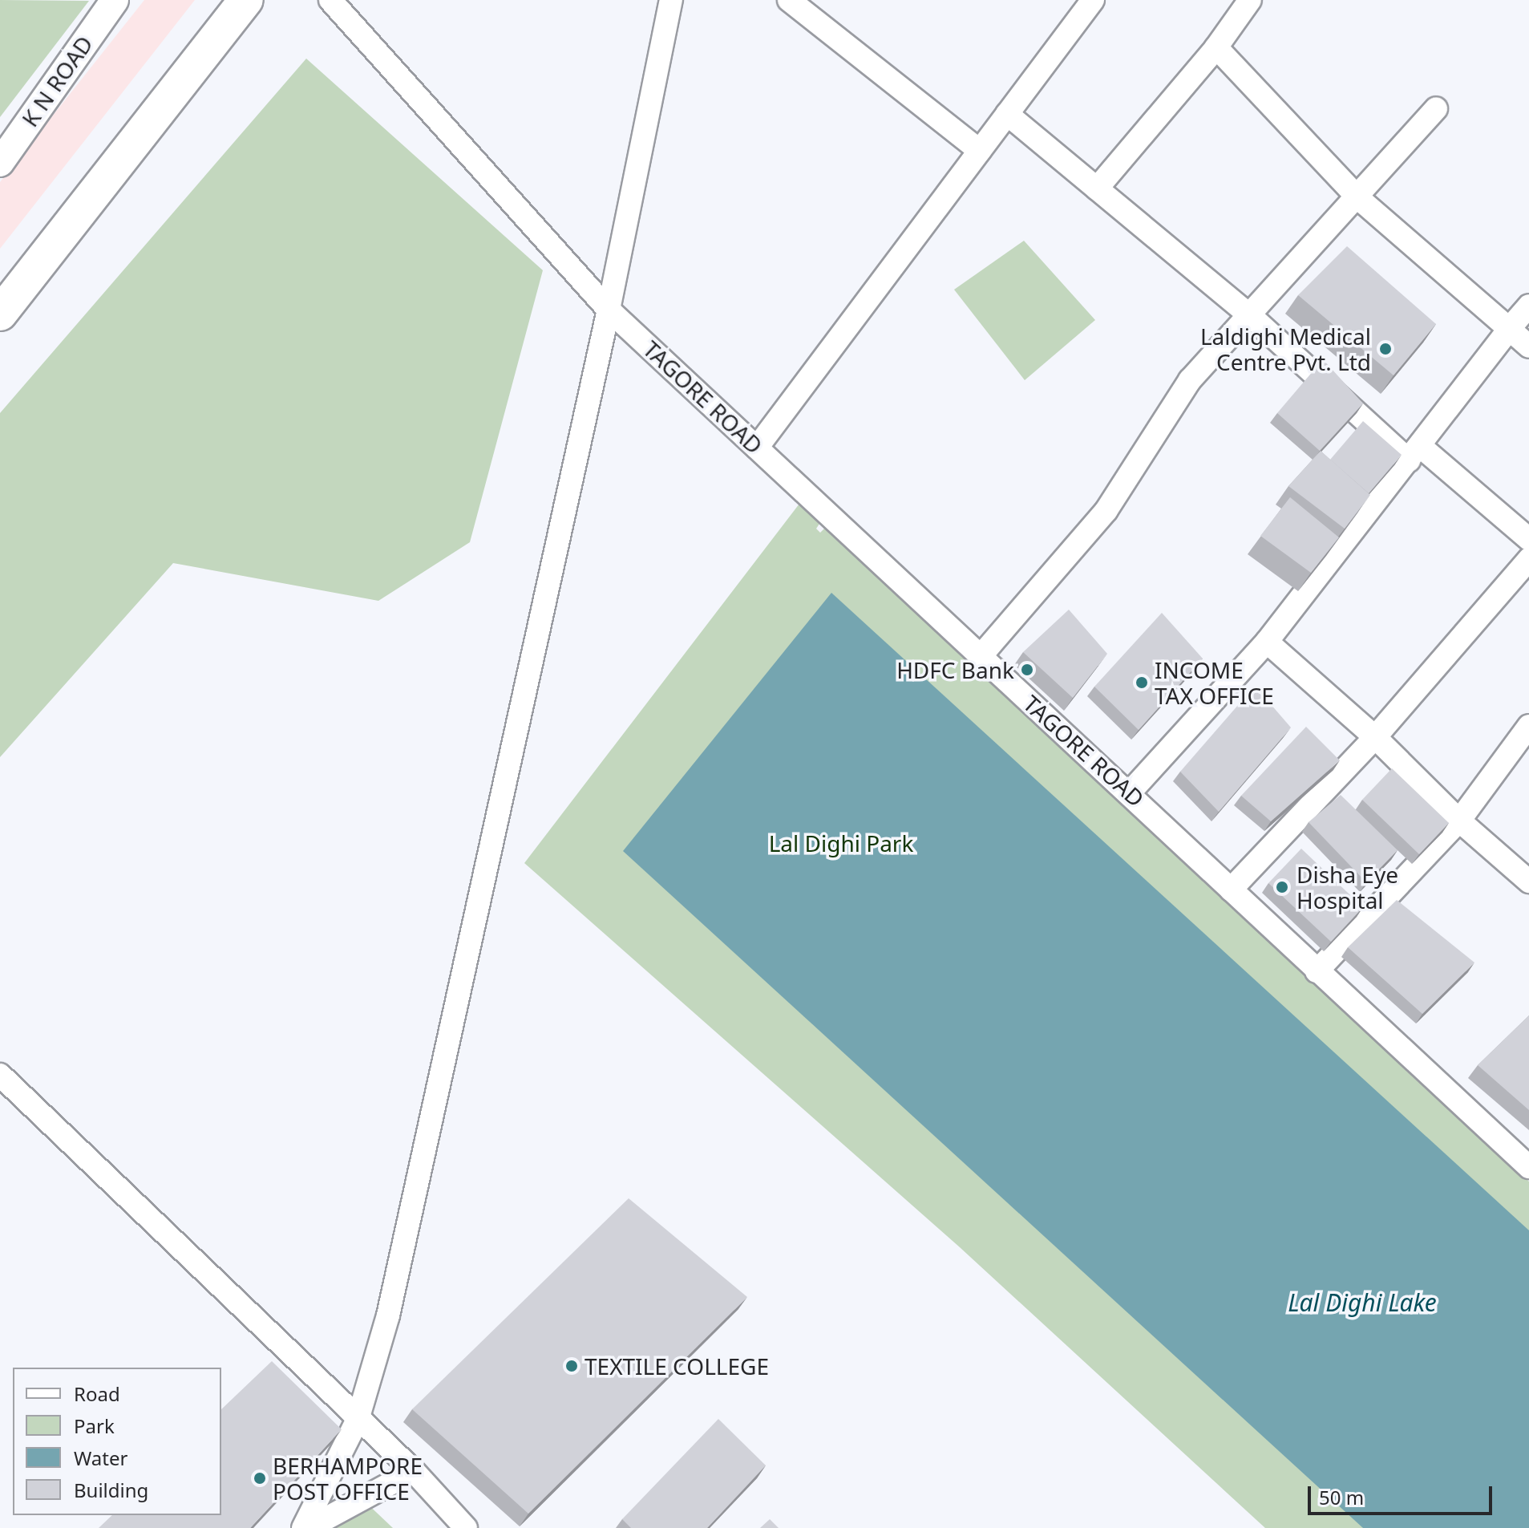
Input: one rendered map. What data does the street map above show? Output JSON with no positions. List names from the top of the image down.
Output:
{
  "streets": {
    "street": ["K N ROAD", "TAGORE ROAD"]
  },
  "water": ["Lal Dighi Lake"],
  "parks": ["Lal Dighi Park"],
  "places": [
    "Laldighi Medical Centre Pvt. Ltd",
    "HDFC Bank",
    "INCOME TAX OFFICE",
    "Disha Eye Hospital",
    "TEXTILE COLLEGE",
    "BERHAMPORE POST OFFICE"
  ],
  "legend": [
    "Road",
    "Park",
    "Water",
    "Building"
  ],
  "scale_bar": "50 m"
}
